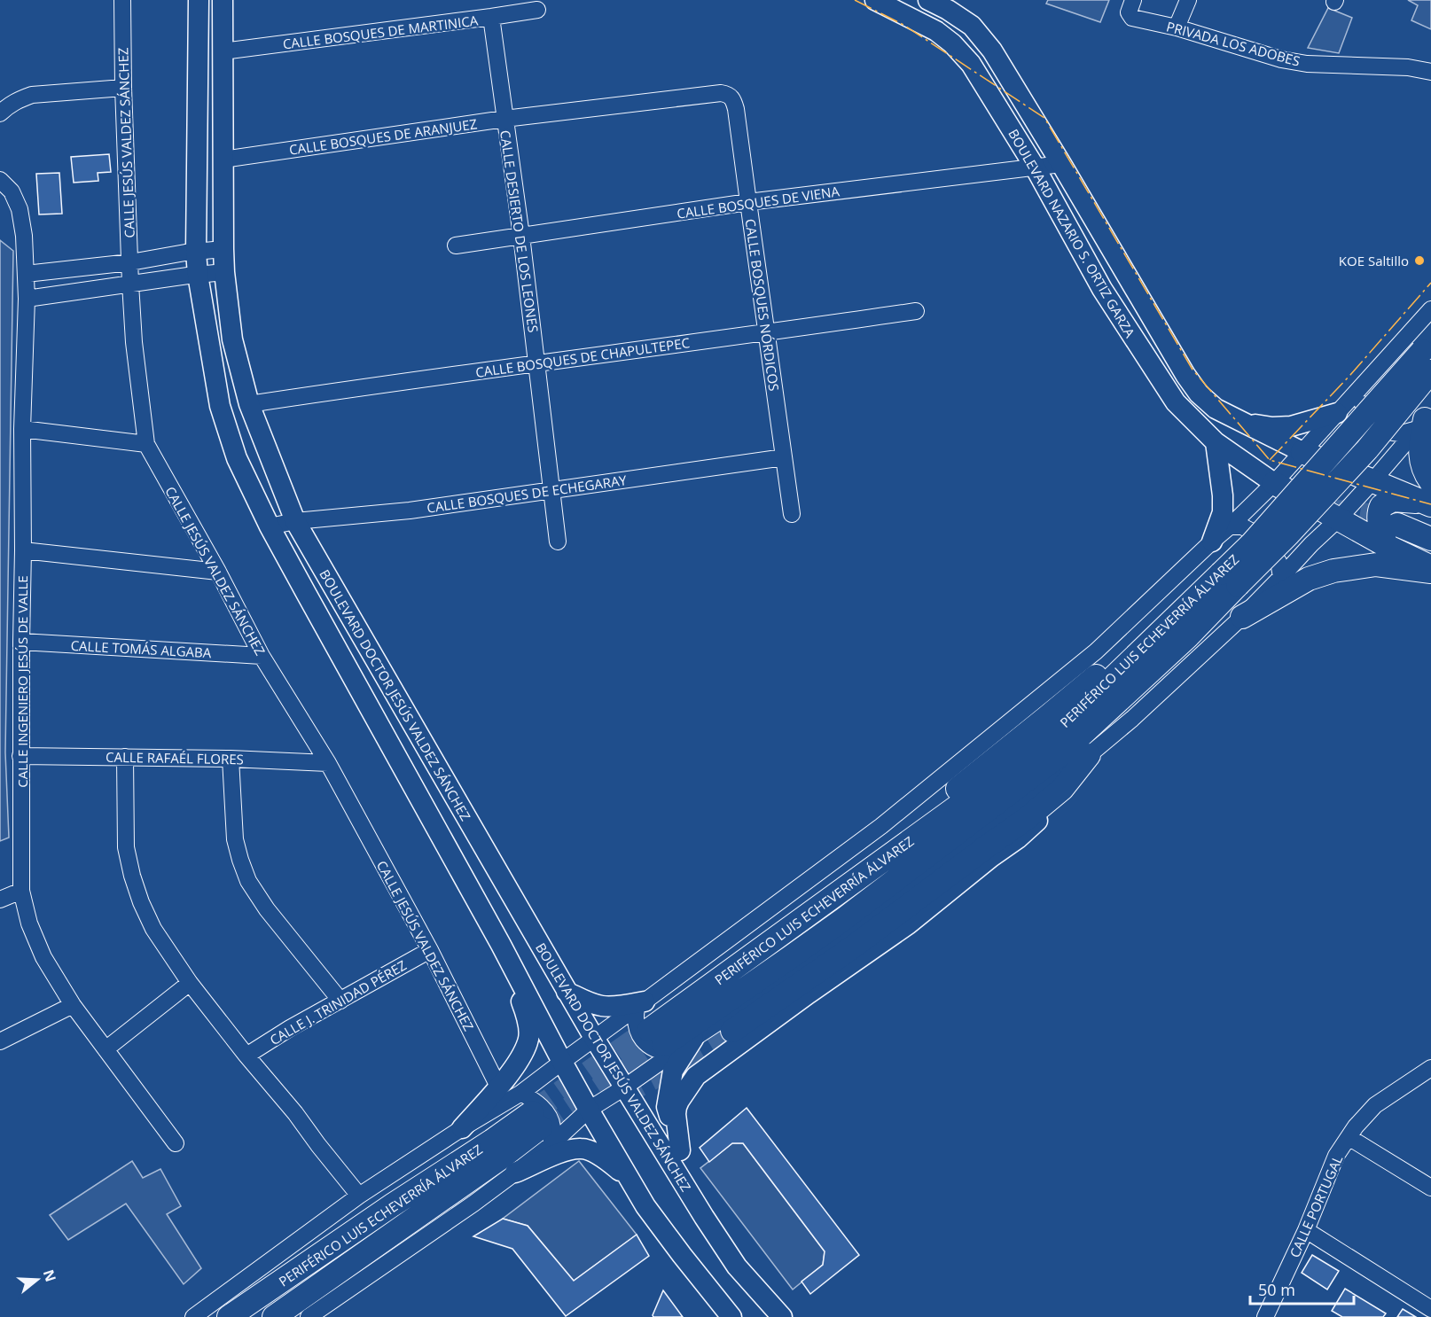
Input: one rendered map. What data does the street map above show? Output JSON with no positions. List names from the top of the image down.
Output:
{
  "streets": {
    "highway": ["BOULEVARD NAZARIO S. ORTIZ GARZA", "PERIFÉRICO LUIS ECHEVERRÍA ÁLVAREZ"],
    "main road": ["BOULEVARD DOCTOR JESÚS VALDEZ SÁNCHEZ"],
    "street": [
      "CALLE BOSQUES DE MARTINICA",
      "PRIVADA LOS ADOBES",
      "CALLE BOSQUES DE ARANJUEZ",
      "CALLE JESÚS VALDEZ SÁNCHEZ",
      "CALLE BOSQUES DE VIENA",
      "CALLE DESIERTO DE LOS LEONES",
      "CALLE BOSQUES NÓRDICOS",
      "CALLE BOSQUES DE CHAPULTEPEC",
      "CALLE BOSQUES DE ECHEGARAY",
      "CALLE TOMÁS ALGABA",
      "CALLE INGENIERO JESÚS DE VALLE",
      "CALLE RAFAÉL FLORES",
      "CALLE J. TRINIDAD PÉREZ",
      "CALLE PORTUGAL"
    ]
  },
  "crossings": [
    ["CALLE BOSQUES DE MARTINICA", "CALLE DESIERTO DE LOS LEONES"],
    ["CALLE BOSQUES DE MARTINICA", "BOULEVARD DOCTOR JESÚS VALDEZ SÁNCHEZ"],
    ["CALLE BOSQUES DE ARANJUEZ", "CALLE DESIERTO DE LOS LEONES"],
    ["CALLE BOSQUES DE ARANJUEZ", "CALLE BOSQUES NÓRDICOS"],
    ["CALLE BOSQUES DE ARANJUEZ", "BOULEVARD DOCTOR JESÚS VALDEZ SÁNCHEZ"],
    ["CALLE JESÚS VALDEZ SÁNCHEZ", "CALLE TOMÁS ALGABA"],
    ["CALLE JESÚS VALDEZ SÁNCHEZ", "CALLE RAFAÉL FLORES"],
    ["CALLE JESÚS VALDEZ SÁNCHEZ", "CALLE J. TRINIDAD PÉREZ"],
    ["CALLE BOSQUES DE VIENA", "CALLE DESIERTO DE LOS LEONES"],
    ["CALLE BOSQUES DE VIENA", "BOULEVARD NAZARIO S. ORTIZ GARZA"],
    ["CALLE BOSQUES DE VIENA", "CALLE BOSQUES NÓRDICOS"],
    ["CALLE DESIERTO DE LOS LEONES", "CALLE BOSQUES DE CHAPULTEPEC"],
    ["CALLE DESIERTO DE LOS LEONES", "CALLE BOSQUES DE ECHEGARAY"],
    ["CALLE BOSQUES NÓRDICOS", "CALLE BOSQUES DE CHAPULTEPEC"],
    ["CALLE BOSQUES NÓRDICOS", "CALLE BOSQUES DE ECHEGARAY"],
    ["CALLE BOSQUES DE CHAPULTEPEC", "BOULEVARD DOCTOR JESÚS VALDEZ SÁNCHEZ"],
    ["CALLE BOSQUES DE ECHEGARAY", "BOULEVARD DOCTOR JESÚS VALDEZ SÁNCHEZ"],
    ["CALLE TOMÁS ALGABA", "CALLE INGENIERO JESÚS DE VALLE"],
    ["CALLE INGENIERO JESÚS DE VALLE", "CALLE RAFAÉL FLORES"]
  ],
  "places": ["KOE Saltillo"],
  "scale_bar": "50 m",
  "north": "right"
}
